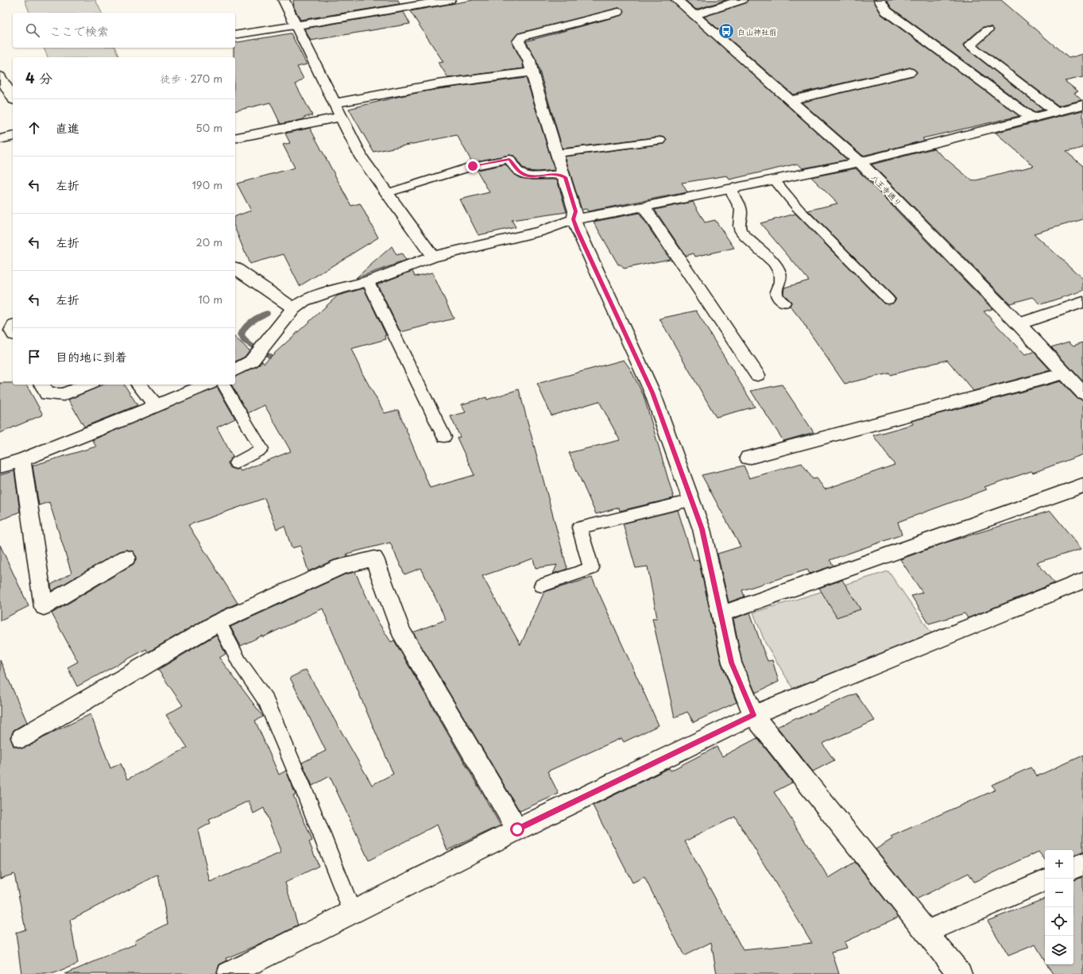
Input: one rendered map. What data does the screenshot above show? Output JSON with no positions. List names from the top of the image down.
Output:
{
  "streets": {
    "street": ["八王寺通り"]
  },
  "places": {
    "bus stop": ["白山神社前"]
  },
  "page": {
    "search": "ここで検索",
    "heading": ["4 分", "徒歩 · 270 m"],
    "list": [
      ["直進", "50 m"],
      ["左折", "190 m"],
      ["左折", "20 m"],
      ["左折", "10 m"],
      "目的地に到着"
    ],
    "map_buttons": ["+", "−"]
  }
}
